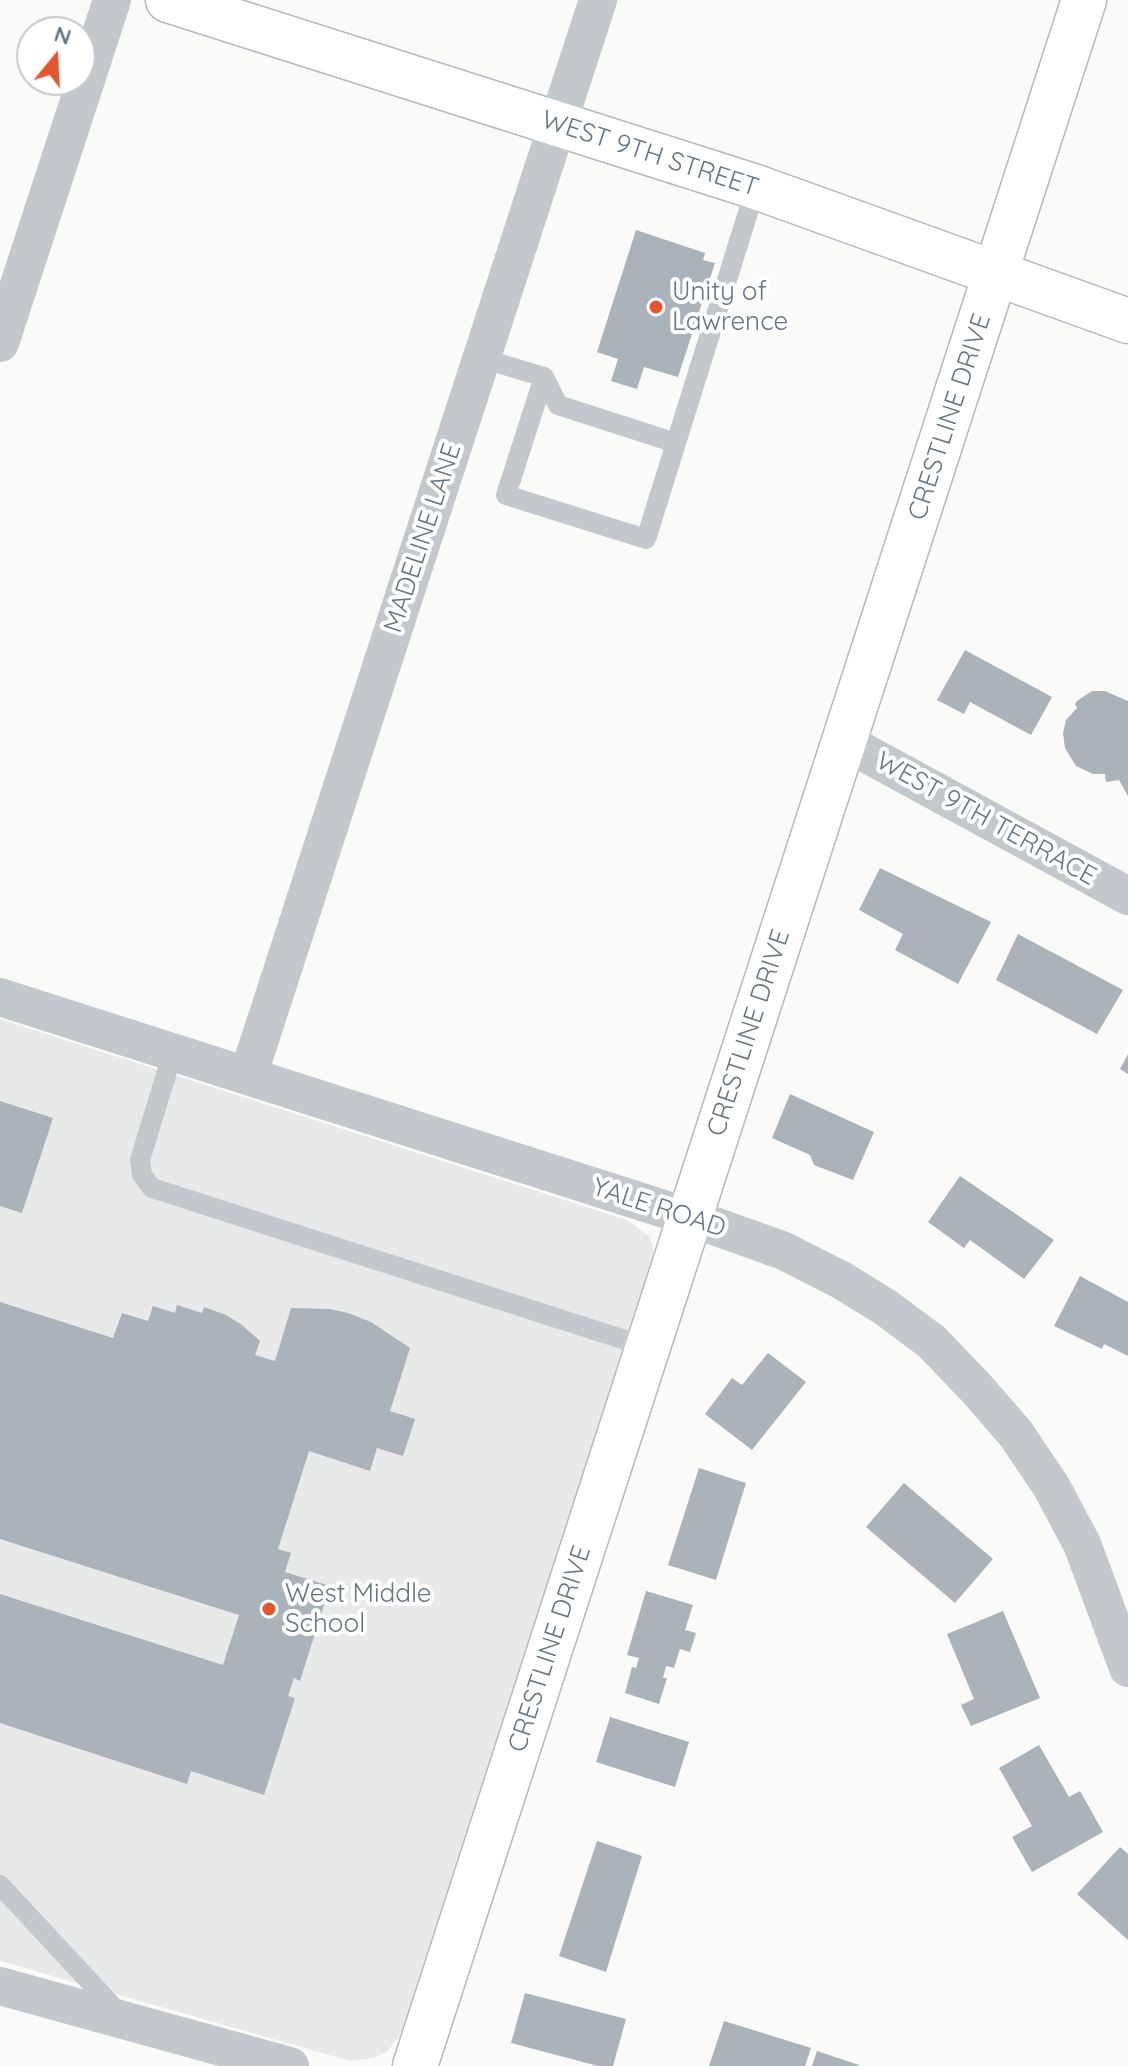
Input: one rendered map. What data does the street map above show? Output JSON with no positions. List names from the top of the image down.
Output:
{
  "streets": {
    "street": [
      "WEST 9TH STREET",
      "CRESTLINE DRIVE",
      "MADELINE LANE",
      "WEST 9TH TERRACE",
      "YALE ROAD"
    ]
  },
  "crossings": [
    ["WEST 9TH STREET", "CRESTLINE DRIVE"],
    ["WEST 9TH STREET", "MADELINE LANE"],
    ["CRESTLINE DRIVE", "WEST 9TH TERRACE"],
    ["CRESTLINE DRIVE", "YALE ROAD"],
    ["MADELINE LANE", "YALE ROAD"]
  ],
  "places": ["Unity of Lawrence", "West Middle School"],
  "north": "top"
}
